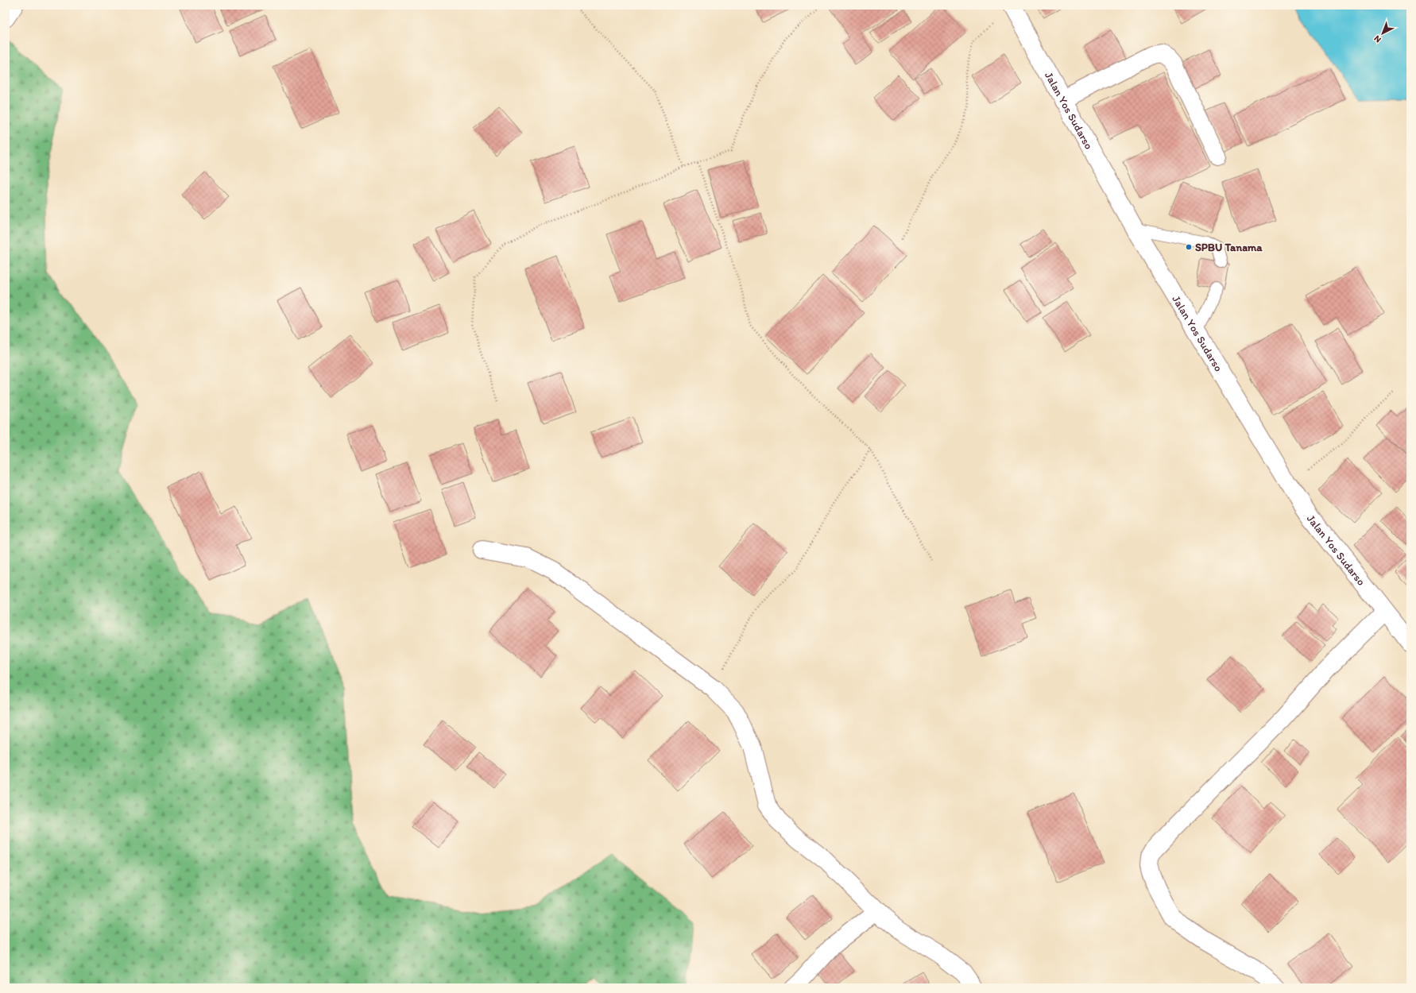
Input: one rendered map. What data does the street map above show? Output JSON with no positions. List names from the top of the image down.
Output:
{
  "streets": {
    "street": ["Jalan Yos Sudarso"]
  },
  "places": ["SPBU Tanama"],
  "north": "bottom left"
}
